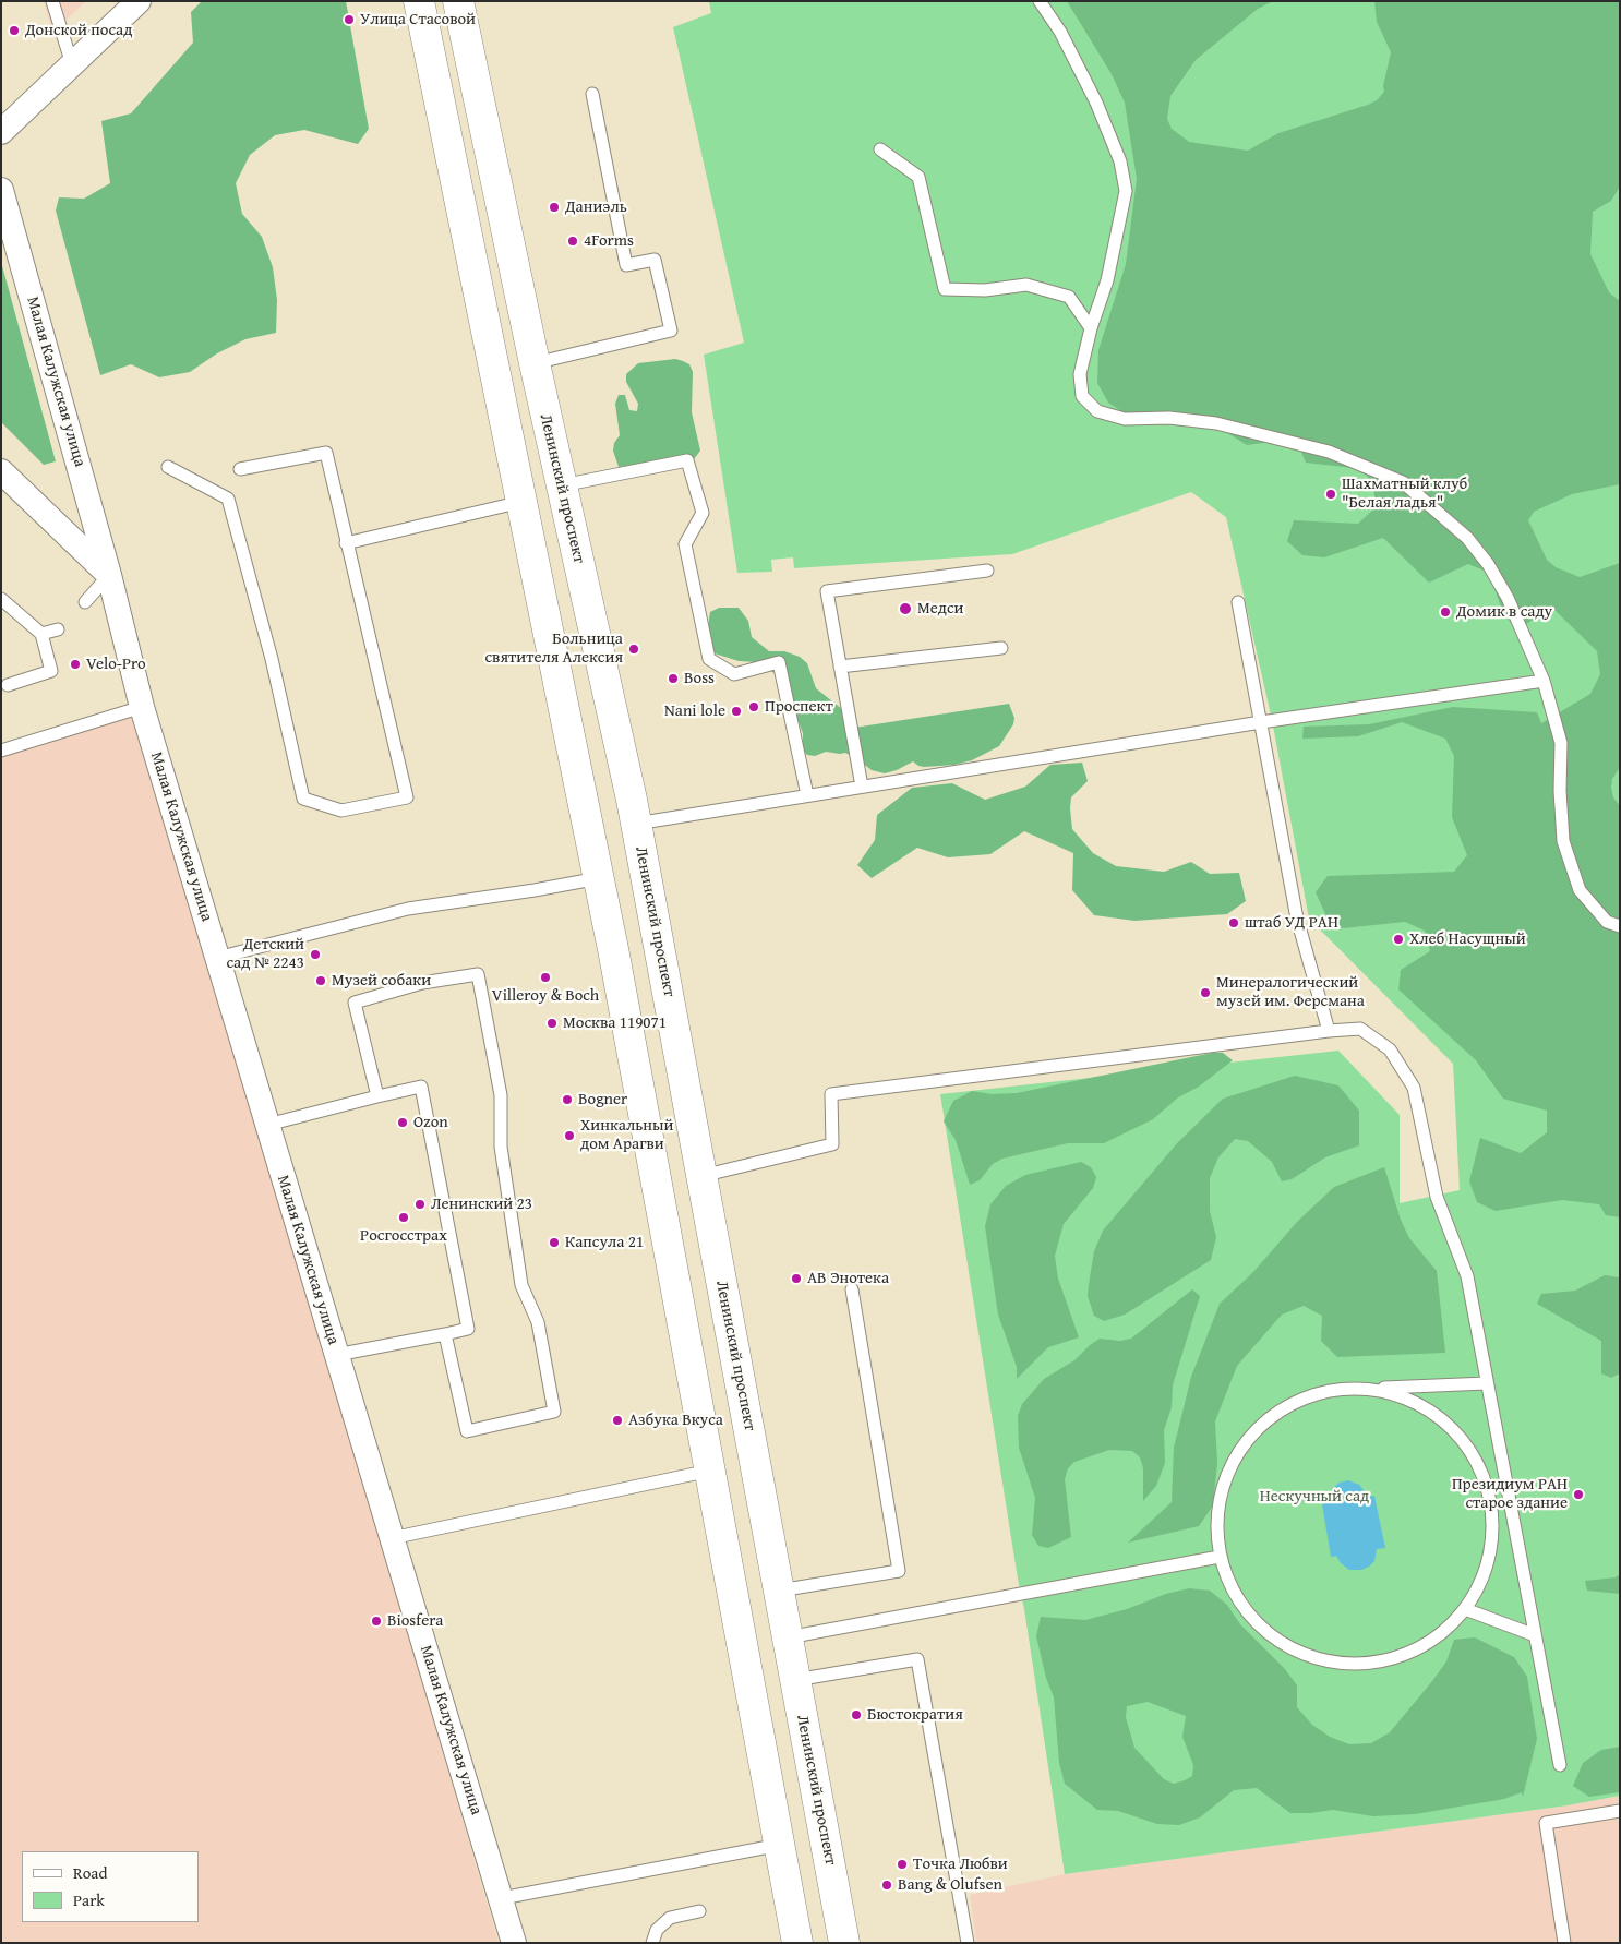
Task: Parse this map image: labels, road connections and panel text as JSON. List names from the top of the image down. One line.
{"streets":{"main road":["Ленинский проспект"],"street":["Малая Калужская улица"]},"parks":["Нескучный сад"],"places":["Улица Стасовой","Донской посад","Даниэль","4Forms","Шахматный клуб \"Белая ладья\"","Медси","Домик в саду","Больница святителя Алексия","Velo-Pro","Boss","Проспект","Nani lole","штаб УД РАН","Хлеб Насущный","Детский сад № 2243","Villeroy & Boch","Музей собаки","Минералогический музей им. Ферсмана","Москва 119071","Bogner","Ozon","Хинкальный дом Арагви","Ленинский 23","Росгосстрах","Капсула 21","АВ Энотека","Азбука Вкуса","Президиум РАН старое здание","Biosfera","Бюстократия","Точка Любви","Bang & Olufsen"],"legend":["Road","Park"]}
